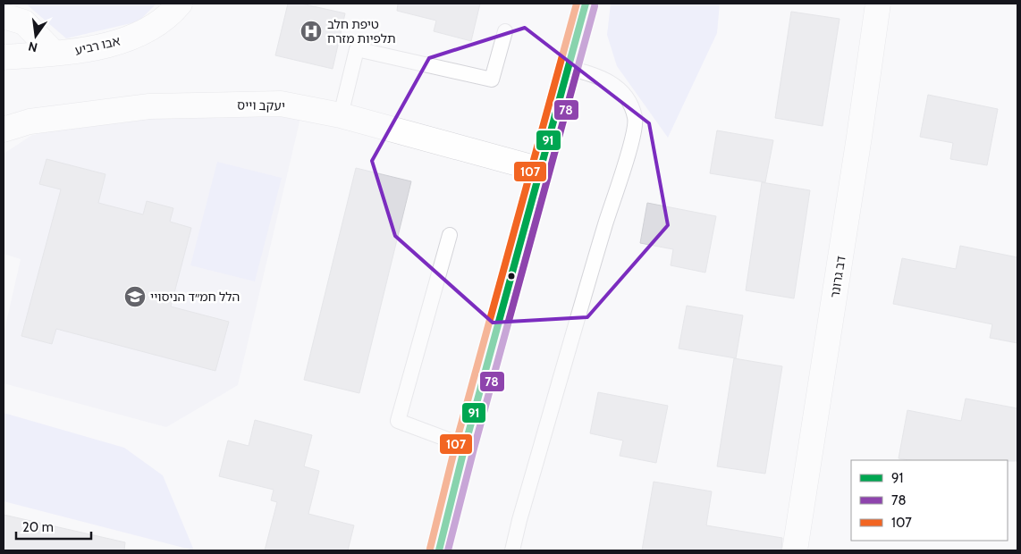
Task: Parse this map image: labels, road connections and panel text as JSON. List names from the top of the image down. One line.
{"streets":{"street":["אבו רביע","יעקב וייס","דב גרונר"]},"places":{"hospital":["טיפת חלב תלפיות מזרח"],"school or university":["הלל חמ״ד הניסויי"]},"lines":["transit line 91","transit line 107","transit line 78"],"legend":["91","78","107"],"scale_bar":"20 m","north":"bottom"}
